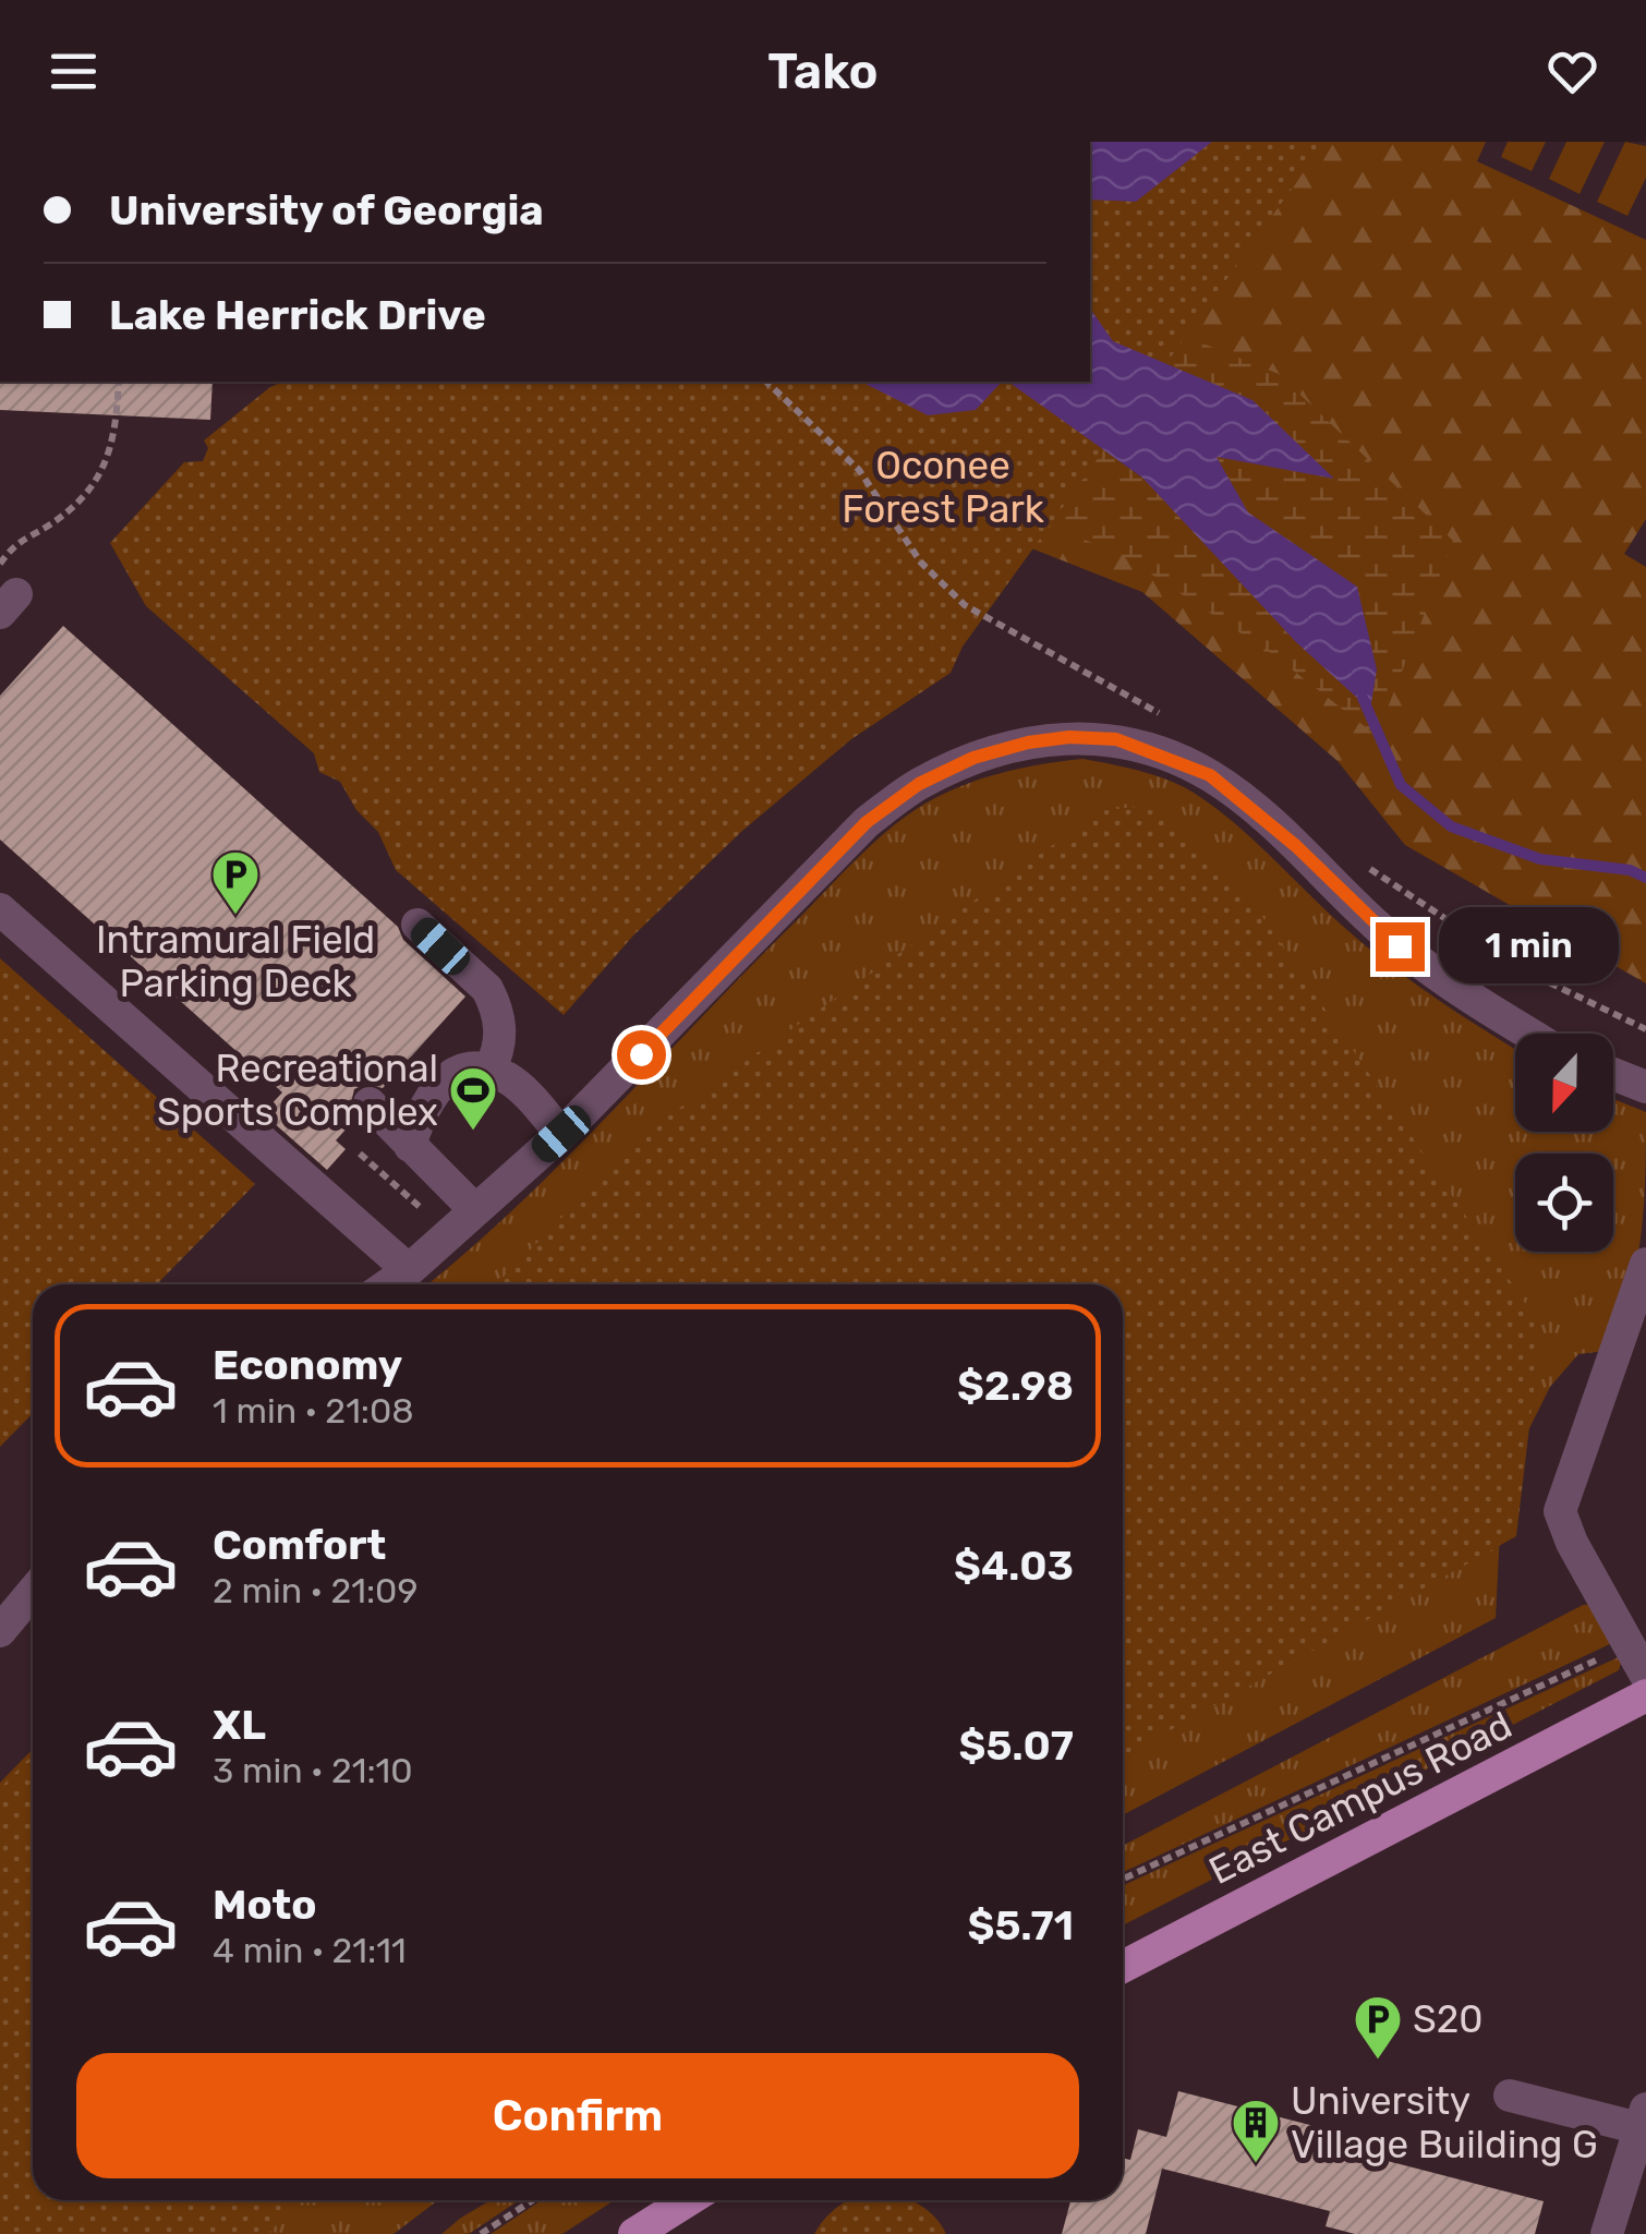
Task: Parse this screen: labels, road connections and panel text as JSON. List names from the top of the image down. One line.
{"streets":{"main road":["East Campus Road"]},"parks":["Oconee Forest Park"],"places":{"parking":["Intramural Field Parking Deck","S20"],"sports":["Recreational Sports Complex"],"building":["University Village Building G"]},"north":"bottom","page":{"header":"Tako","banner":["University of Georgia","Lake Herrick Drive"],"bubble":"1 min","list":[{"name":"Economy","note":"1 min · 21:08","value":"$2.98"},{"name":"Comfort","note":"2 min · 21:09","value":"$4.03"},{"name":"XL","note":"3 min · 21:10","value":"$5.07"},{"name":"Moto","note":"4 min · 21:11","value":"$5.71"}],"buttons":"Confirm"}}
